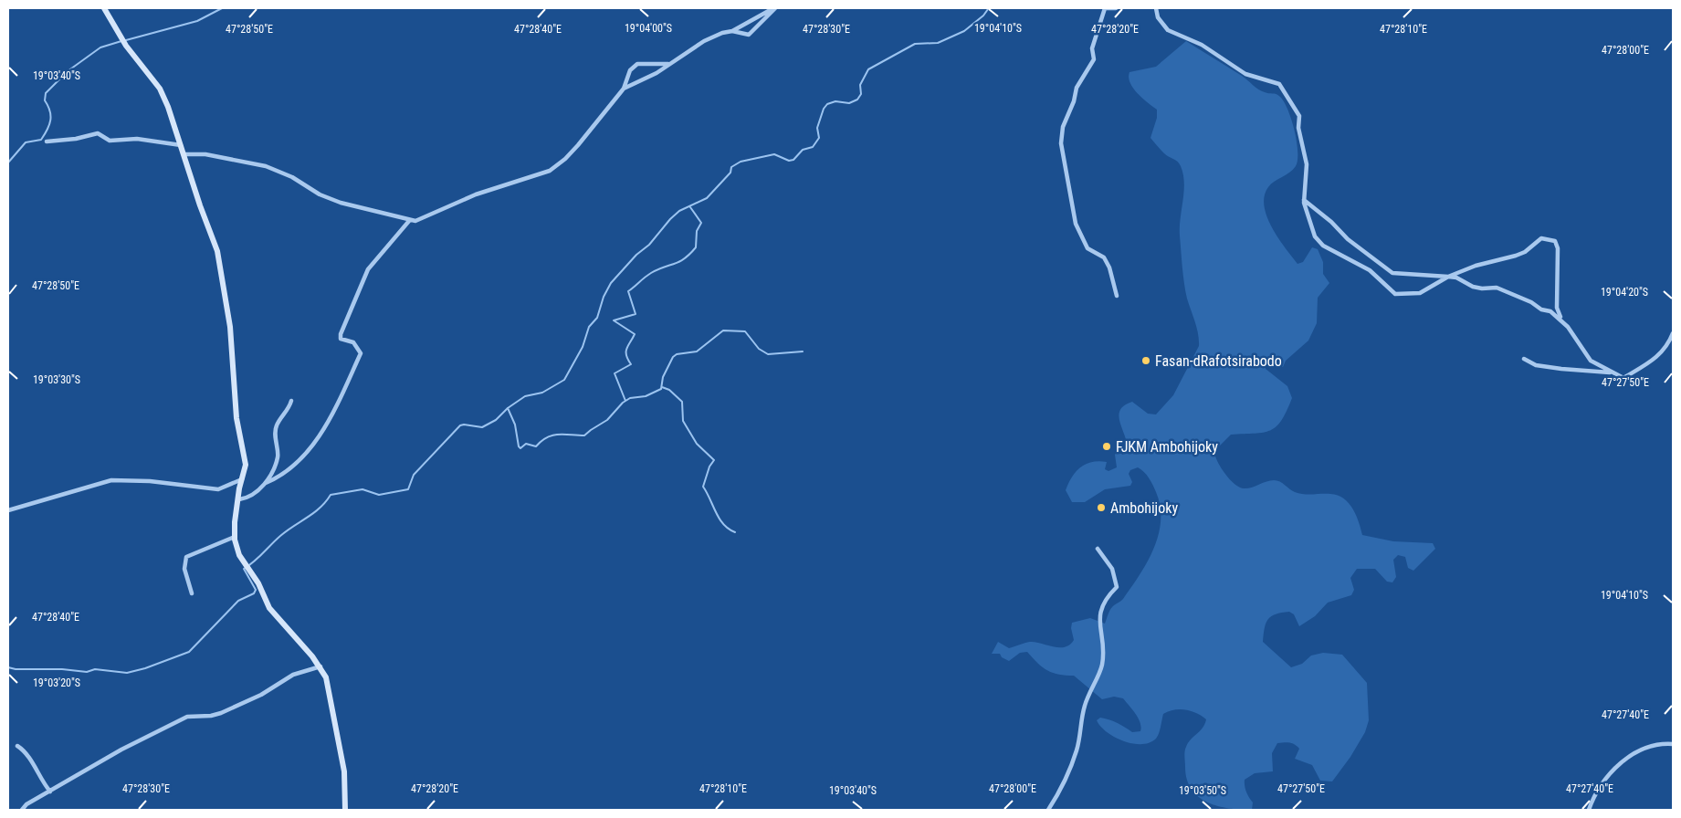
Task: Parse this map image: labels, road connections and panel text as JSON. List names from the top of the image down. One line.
{"places":["Fasan-dRafotsirabodo","FJKM Ambohijoky","Ambohijoky"],"coordinates":["19°04'00\"S","19°04'10\"S","47°28'50\"E","47°28'40\"E","47°28'30\"E","47°28'20\"E","47°28'10\"E","47°28'00\"E","19°03'40\"S","19°04'20\"S","19°03'30\"S","47°27'50\"E","19°03'20\"S","47°27'40\"E","19°03'50\"S"]}
